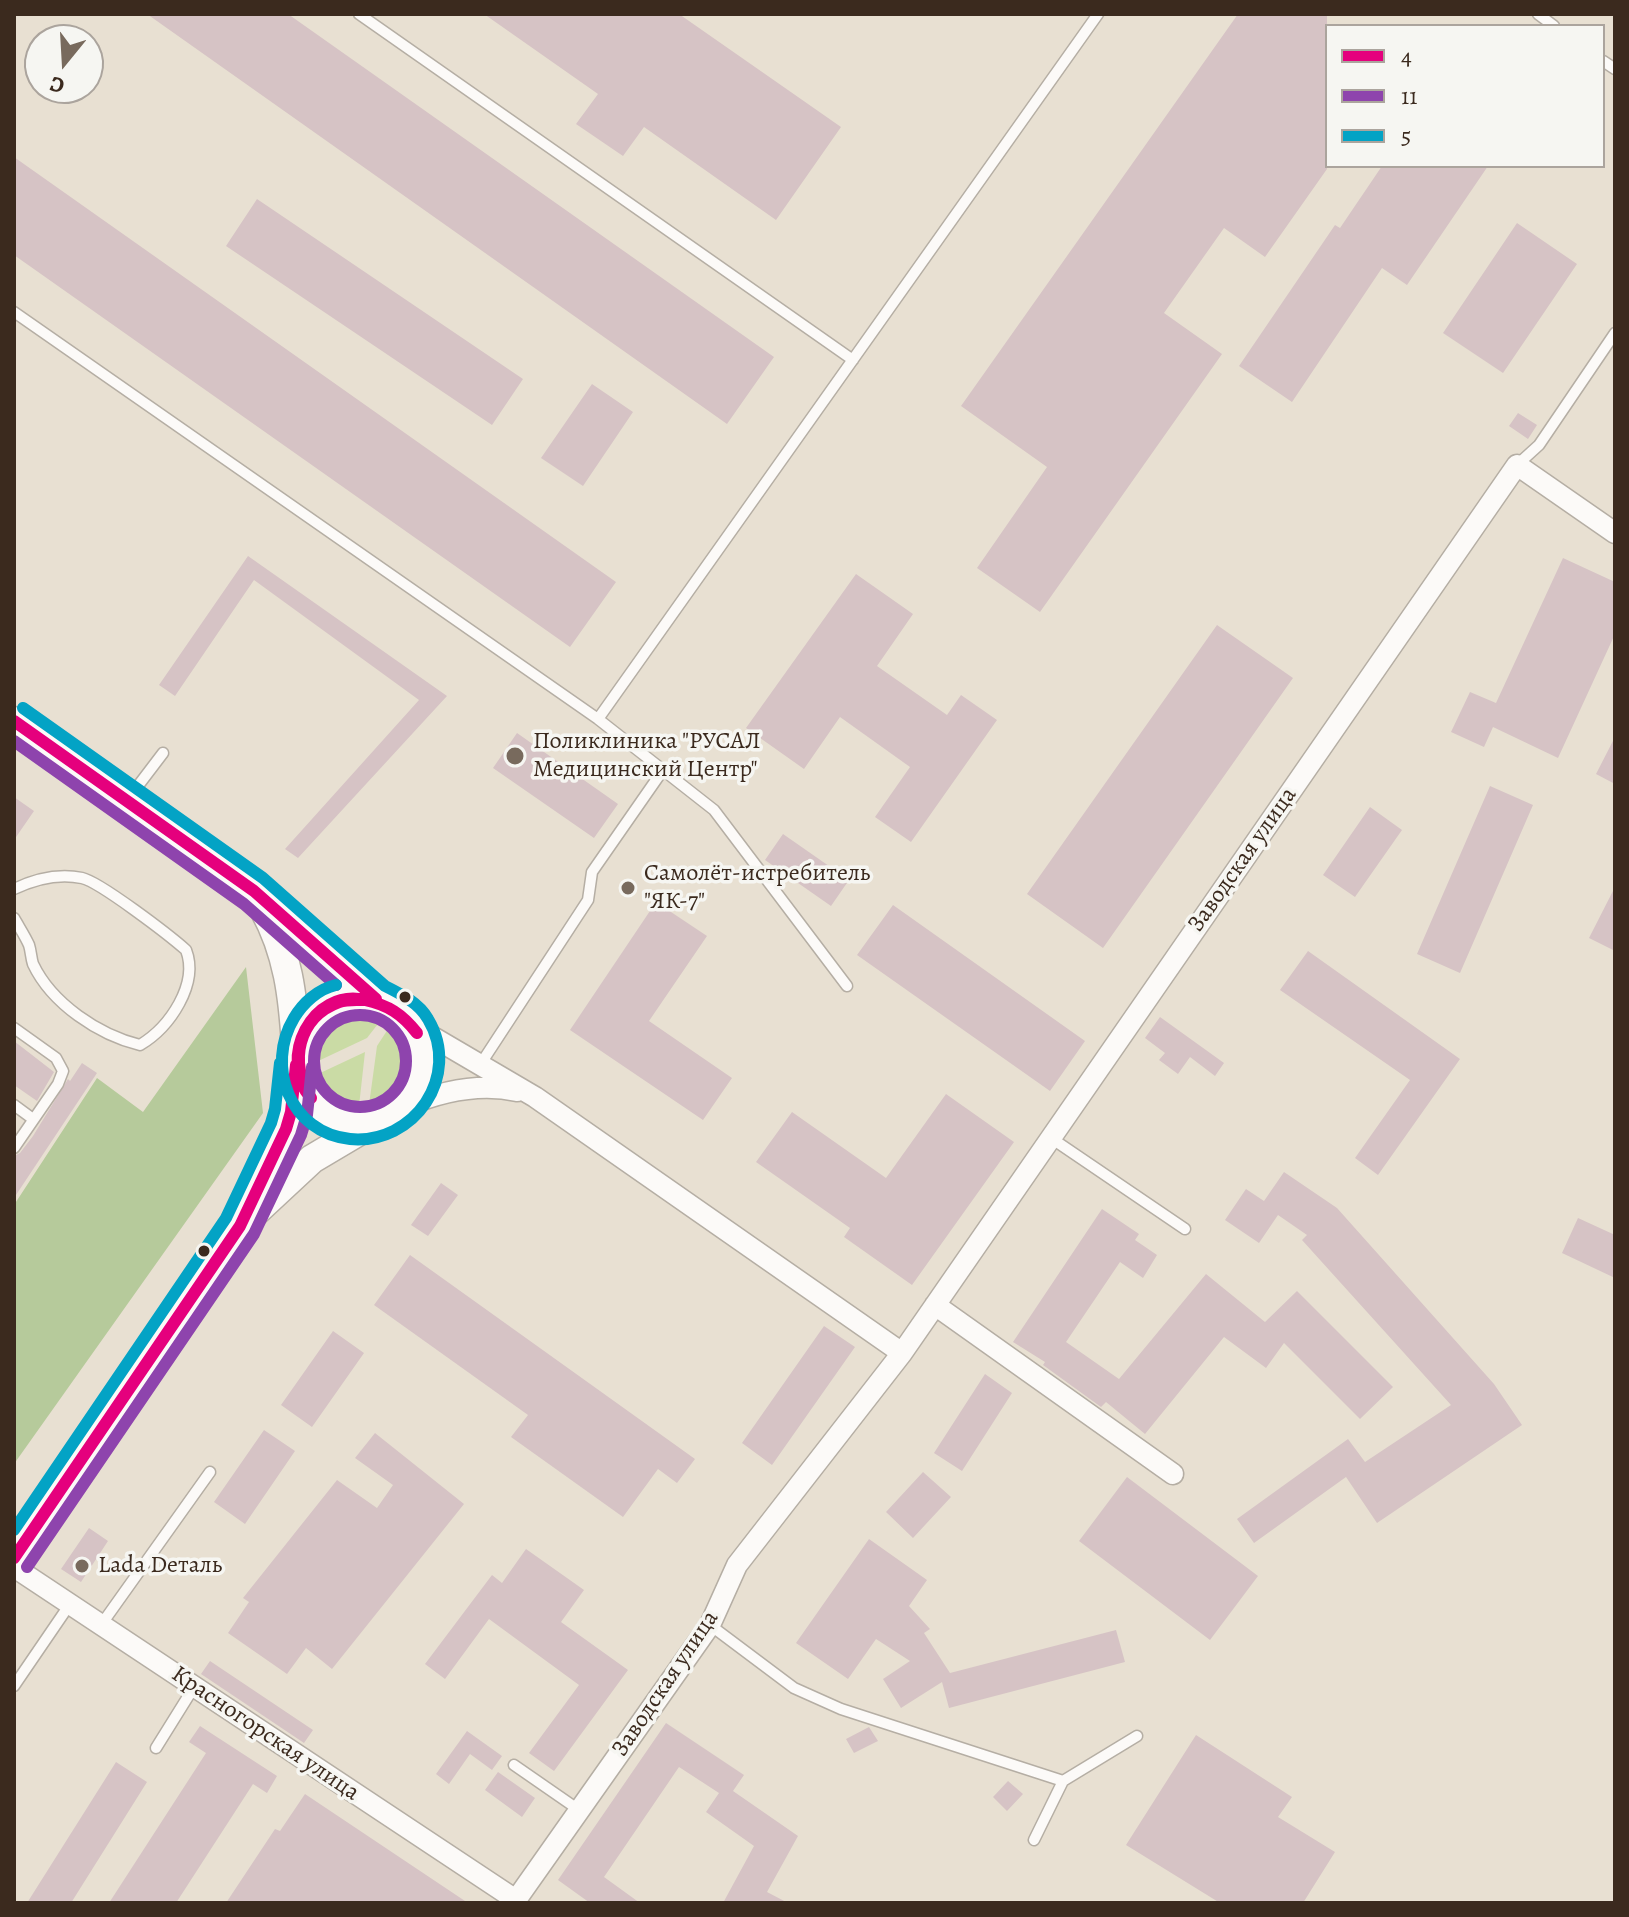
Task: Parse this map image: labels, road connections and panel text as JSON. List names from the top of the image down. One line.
{"streets":{"street":["Заводская улица","Красногорская улица"]},"crossings":[["Заводская улица","Красногорская улица"]],"places":["Поликлиника \"РУСАЛ Медицинский Центр\"","Самолёт-истребитель \"ЯК-7\"","Lada Dеталь"],"lines":["transit line 5","transit line 4","transit line 11"],"legend":["4","11","5"],"north":"bottom"}
